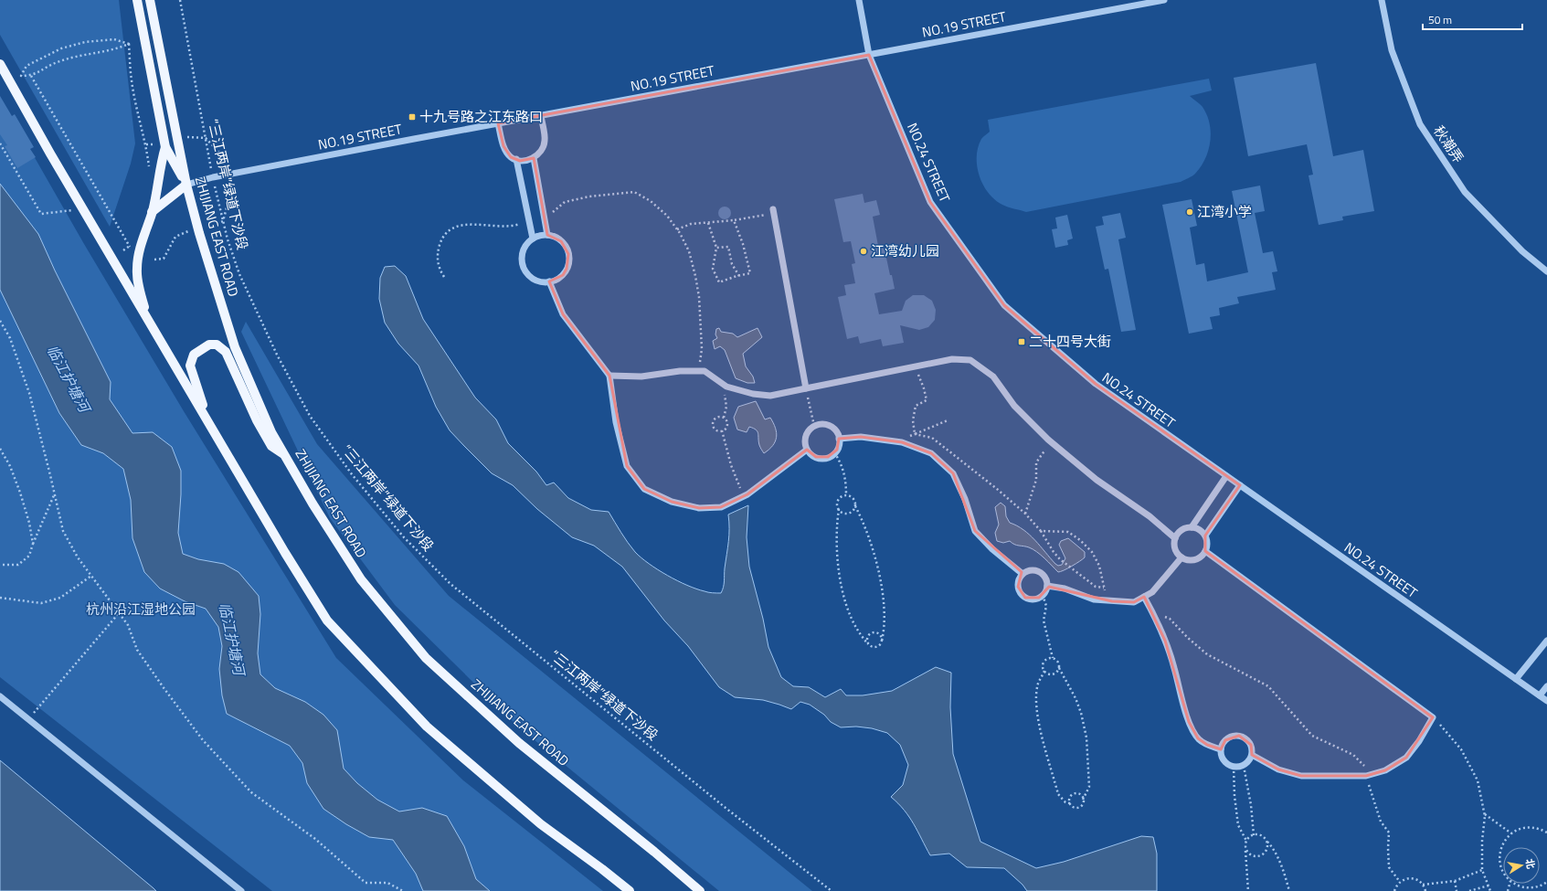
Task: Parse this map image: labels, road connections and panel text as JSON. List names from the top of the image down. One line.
{"streets":{"main road":["ZHIJIANG EAST ROAD"],"street":["NO.19 STREET","秋潮弄","NO.24 STREET"],"path":["“三江两岸”绿道下沙段"]},"crossings":[["NO.19 STREET","NO.24 STREET"],["NO.19 STREET","“三江两岸”绿道下沙段"],["NO.19 STREET","ZHIJIANG EAST ROAD"]],"water":["临江护塘河"],"parks":["杭州沿江湿地公园"],"places":{"transit":["十九号路之江东路口","二十四号大街"],"other":["江湾小学","江湾幼儿园"]},"scale_bar":"50 m","north":"right"}
